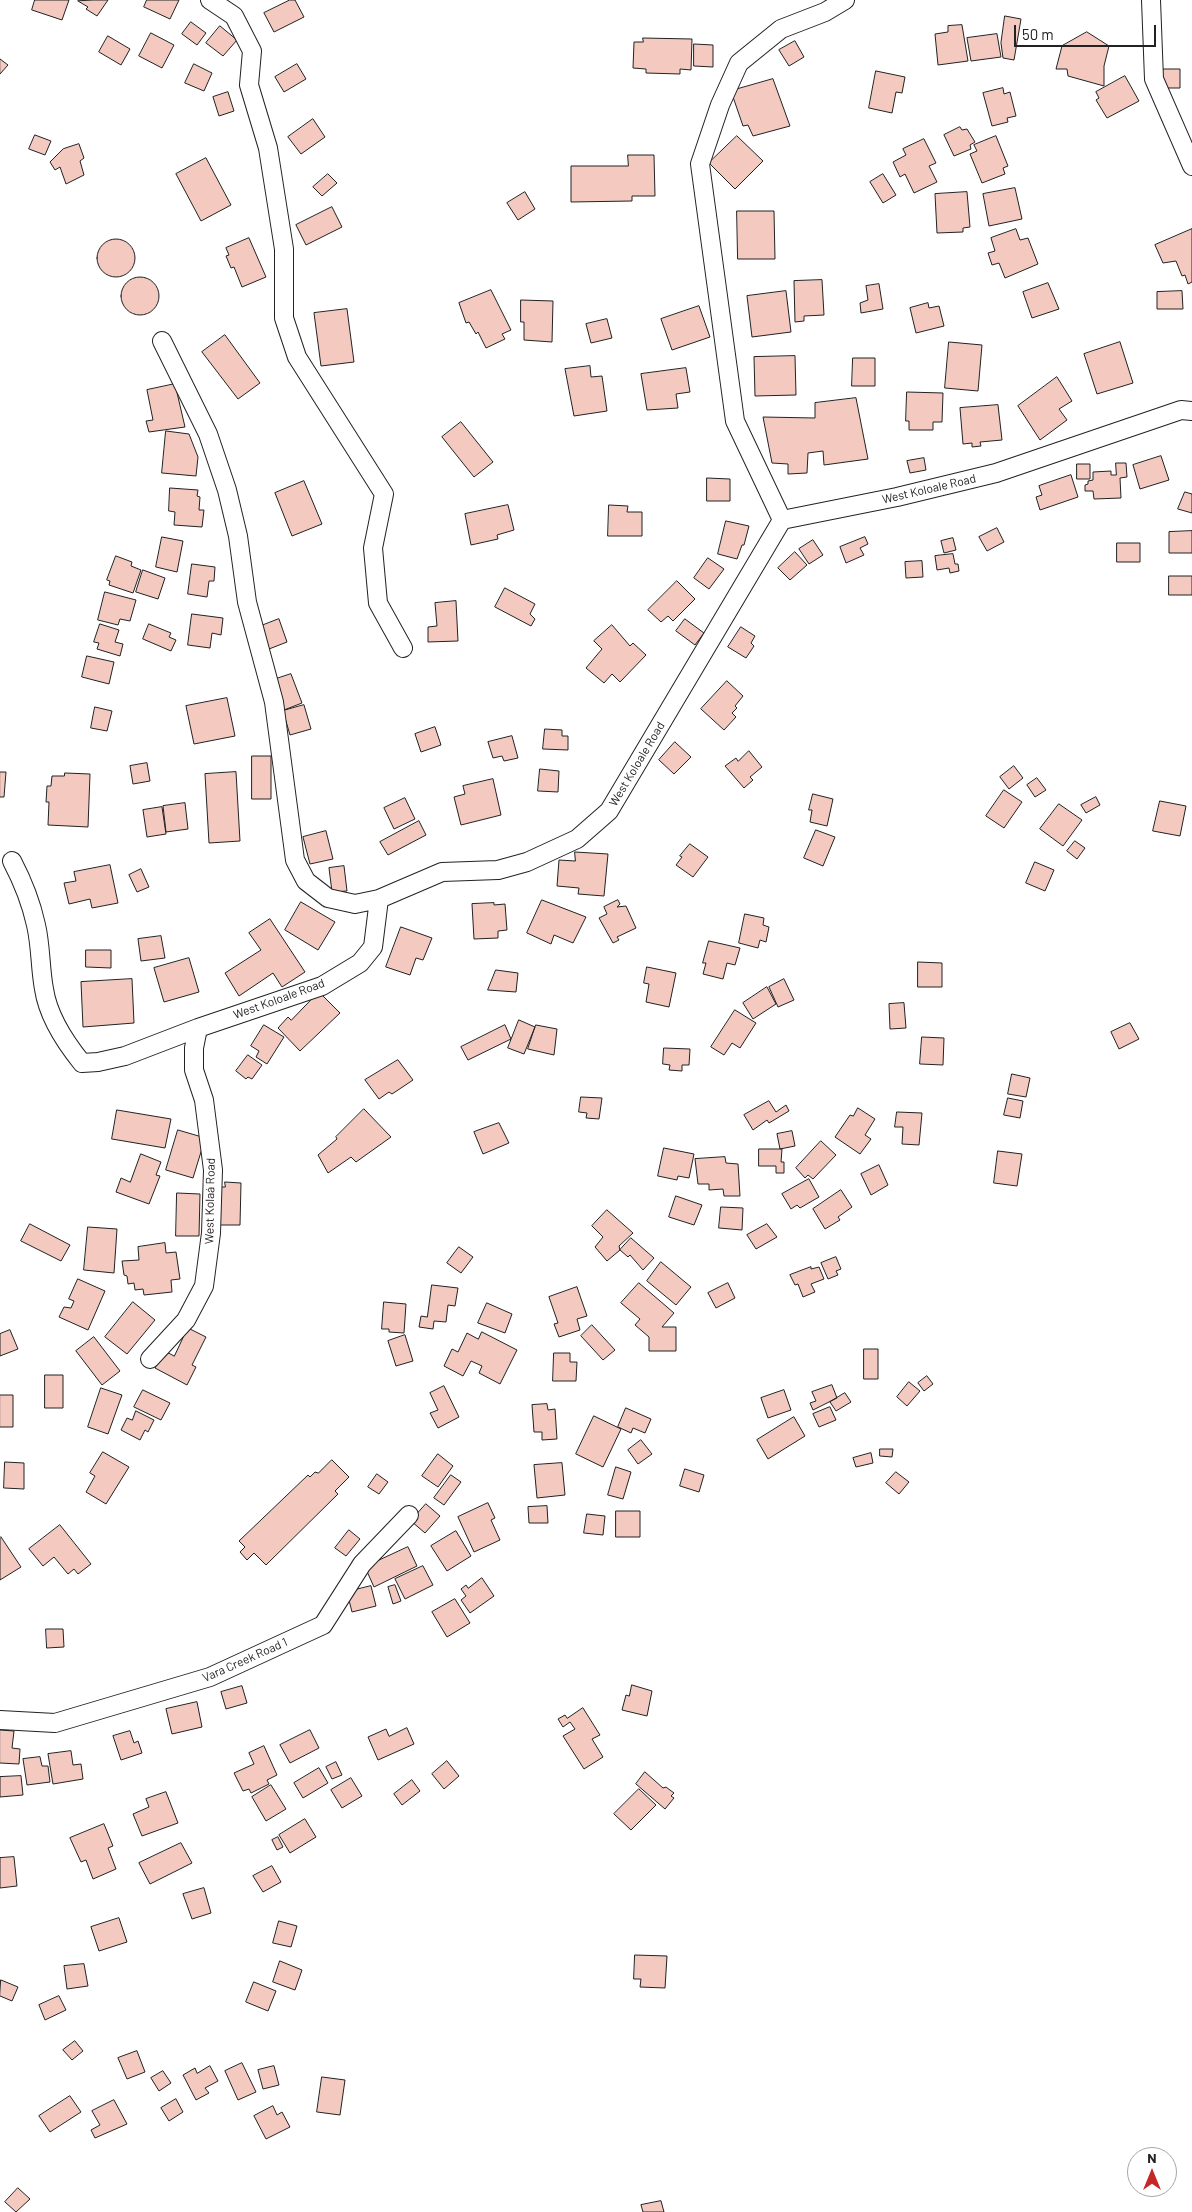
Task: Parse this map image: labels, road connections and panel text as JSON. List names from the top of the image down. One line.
{"streets":{"street":["West Koloale Road","West Kolaá Road","Vara Creek Road 1"]},"crossings":[["West Koloale Road","West Kolaá Road"]],"scale_bar":"50 m","north":"top"}
